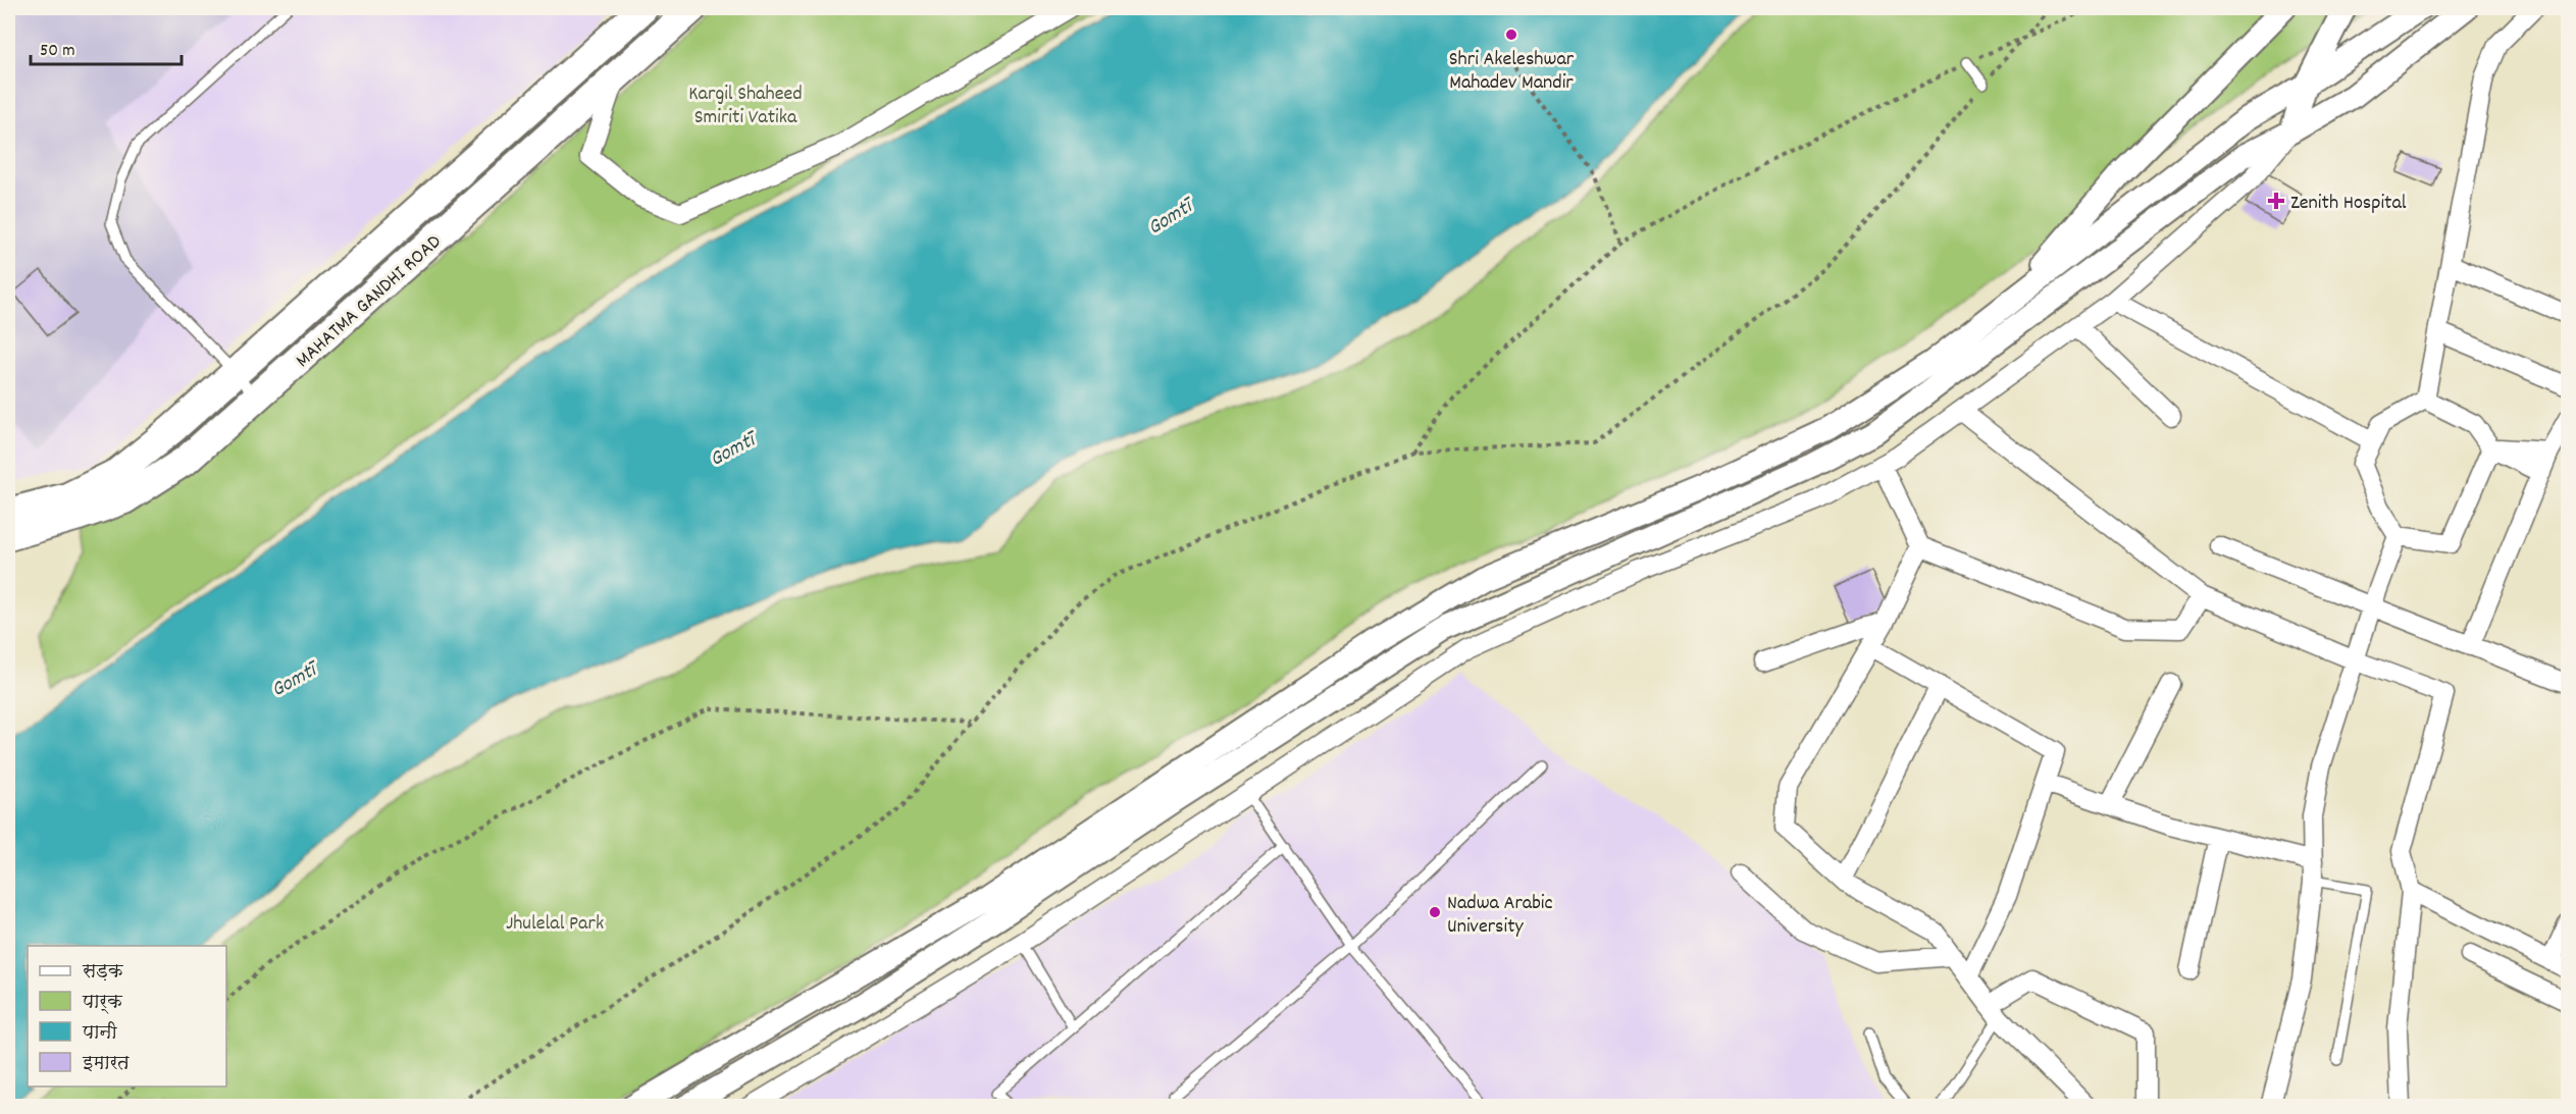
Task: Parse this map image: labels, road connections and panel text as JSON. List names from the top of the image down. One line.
{"streets":{"main road":["MAHATMA GANDHI ROAD"]},"water":["Gomtī"],"parks":["Kargil Shaheed Smiriti Vatika","Jhulelal Park"],"places":{"other":["Shri Akeleshwar Mahadev Mandir","Nadwa Arabic University"],"health":["Zenith Hospital"]},"legend":["सड़क","पार्क","पानी","इमारत"],"scale_bar":"50 m"}
